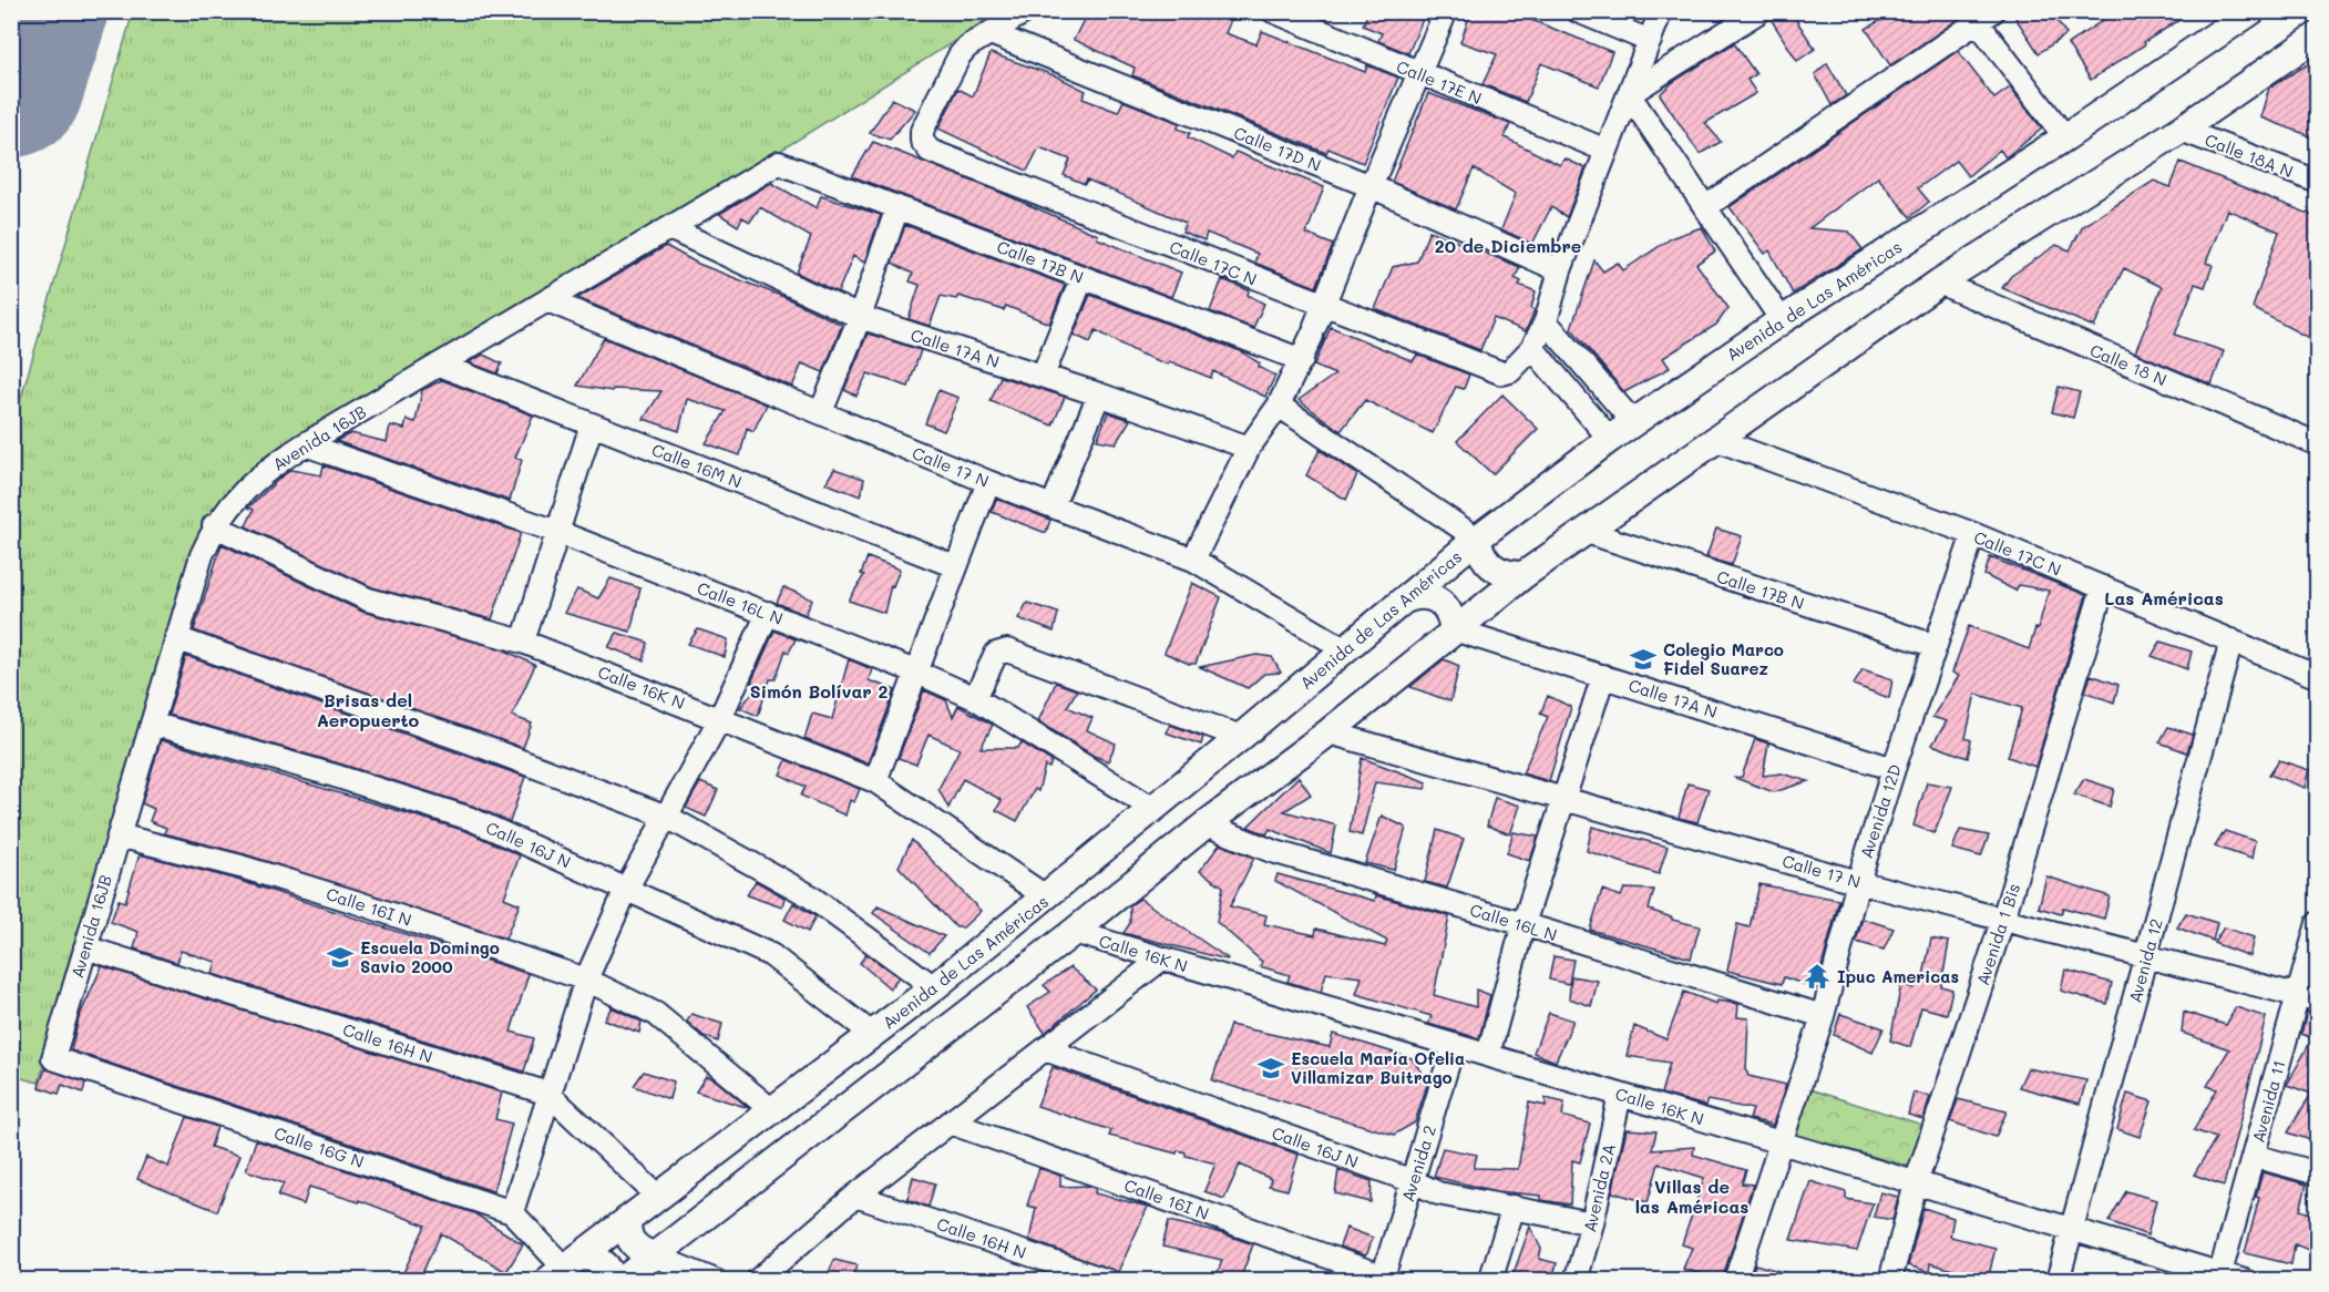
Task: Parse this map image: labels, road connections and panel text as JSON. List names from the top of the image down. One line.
{"streets":{"main road":["Avenida de Las Américas"],"street":["Calle 17E N","Calle 17D N","Calle 18A N","Calle 17B N","Calle 17C N","Calle 17A N","Calle 18 N","Avenida 16JB","Calle 16M N","Calle 17 N","Calle 16L N","Calle 16K N","Avenida 12D","Calle 16J N","Calle 16I N","Avenida 1 Bis","Avenida 12","Calle 16H N","Avenida 11","Calle 16G N","Avenida 2","Avenida 2A"]},"crossings":[["Calle 17D N","Calle 17C N"],["Calle 17B N","Avenida 16JB"],["Calle 17B N","Avenida 12D"],["Calle 17C N","Avenida 12D"],["Calle 17C N","Avenida 1 Bis"],["Calle 17C N","Avenida 12"],["Avenida de Las Américas","Calle 17 N"],["Avenida de Las Américas","Calle 16L N"],["Avenida de Las Américas","Calle 16K N"],["Avenida de Las Américas","Calle 16J N"],["Avenida de Las Américas","Calle 16I N"],["Avenida de Las Américas","Calle 16H N"],["Avenida de Las Américas","Calle 16G N"],["Calle 17A N","Avenida 16JB"],["Calle 17A N","Avenida 12D"],["Avenida 16JB","Calle 16M N"],["Avenida 16JB","Calle 17 N"],["Avenida 16JB","Calle 16L N"],["Avenida 16JB","Calle 16K N"],["Avenida 16JB","Calle 16J N"],["Avenida 16JB","Calle 16I N"],["Avenida 16JB","Calle 16H N"],["Avenida 16JB","Calle 16G N"],["Calle 17 N","Avenida 12D"],["Calle 17 N","Avenida 1 Bis"],["Calle 17 N","Avenida 12"],["Calle 17 N","Avenida 11"],["Calle 16L N","Avenida 12D"],["Calle 16K N","Avenida 12D"],["Calle 16K N","Avenida 1 Bis"],["Calle 16K N","Avenida 12"],["Calle 16K N","Avenida 11"],["Calle 16K N","Avenida 2"],["Calle 16K N","Avenida 2A"],["Calle 16J N","Avenida 2"],["Calle 16J N","Avenida 2A"],["Calle 16I N","Avenida 2"]],"districts":["20 de Diciembre","Las Américas","Simón Bolívar 2","Brisas del Aeropuerto","Villas de las Américas"],"places":{"school or university":["Colegio Marco Fidel Suarez","Escuela Domingo Savio 2000","Escuela María Ofelia Villamizar Buitrago"],"temple":["Ipuc Americas"]}}
